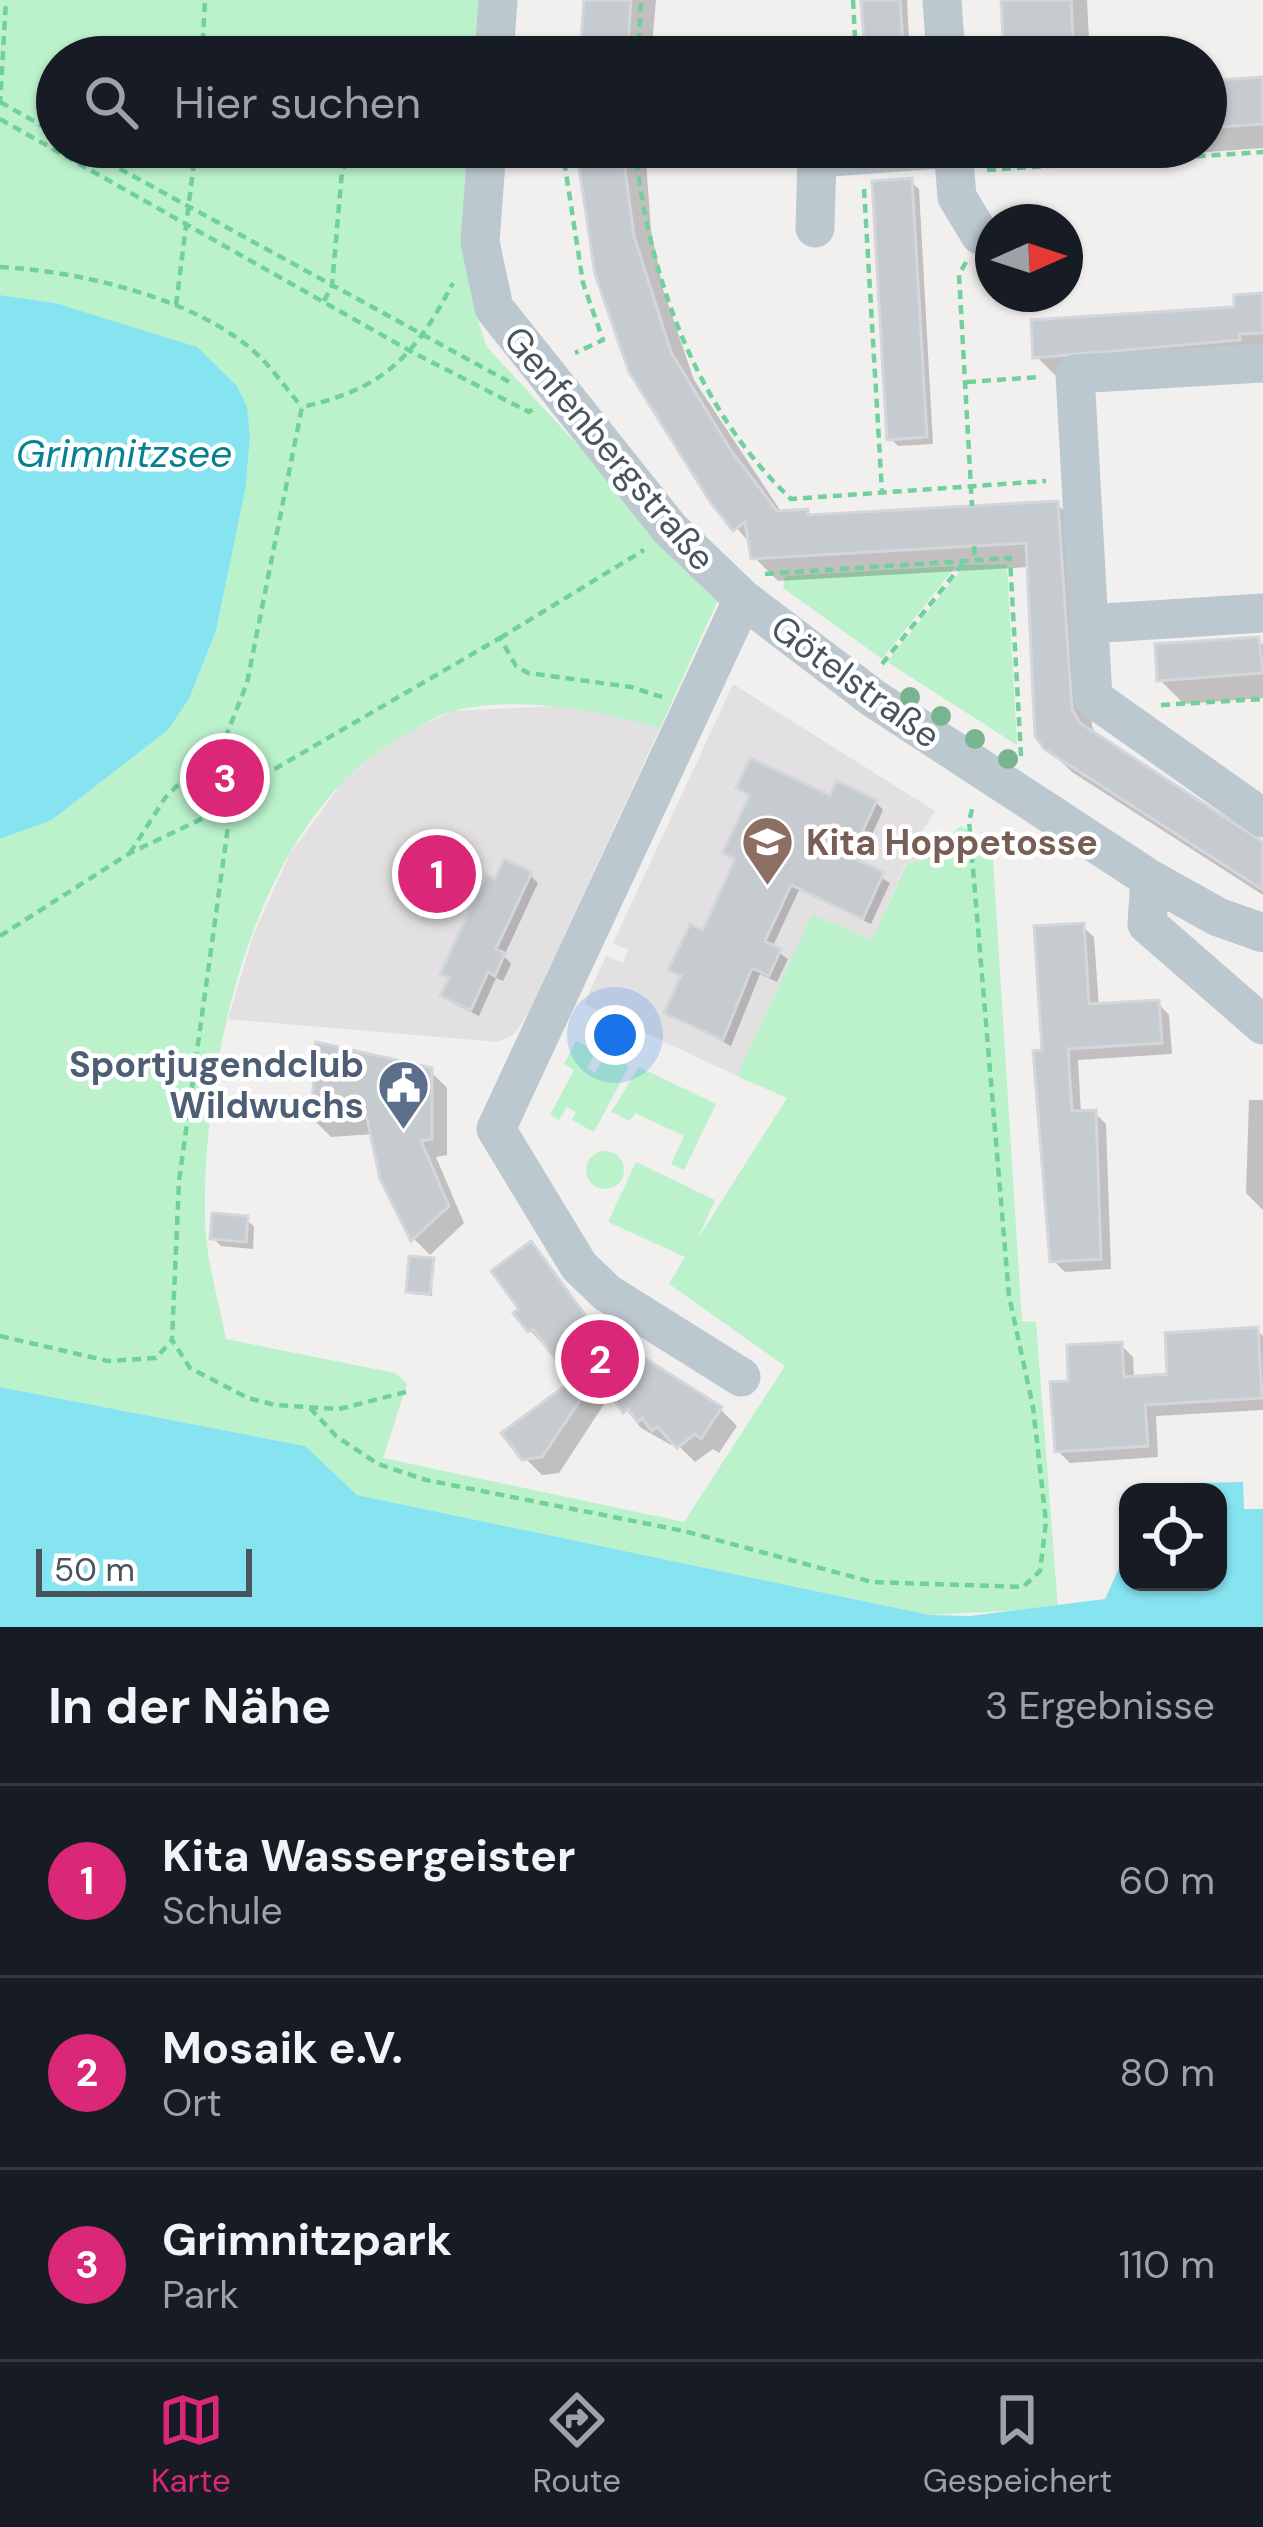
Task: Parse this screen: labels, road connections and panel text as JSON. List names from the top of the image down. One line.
{"streets":{"street":["Genfenbergstraße","Götelstraße"]},"crossings":[["Genfenbergstraße","Götelstraße"]],"water":["Grimnitzsee"],"places":{"school or university":["Kita Hoppetosse"],"public building":["Sportjugendclub Wildwuchs"]},"scale_bar":"50 m","north":"right","page":{"search":"Hier suchen","pins":["3","1","2"],"scale":"50 m","heading":["In der Nähe","3 Ergebnisse"],"list":[{"mark":"1","name":"Kita Wassergeister","note":"Schule","value":"60 m"},{"mark":"2","name":"Mosaik e.V.","note":"Ort","value":"80 m"},{"mark":"3","name":"Grimnitzpark","note":"Park","value":"110 m"}],"nav":["Karte","Route","Gespeichert"]}}
